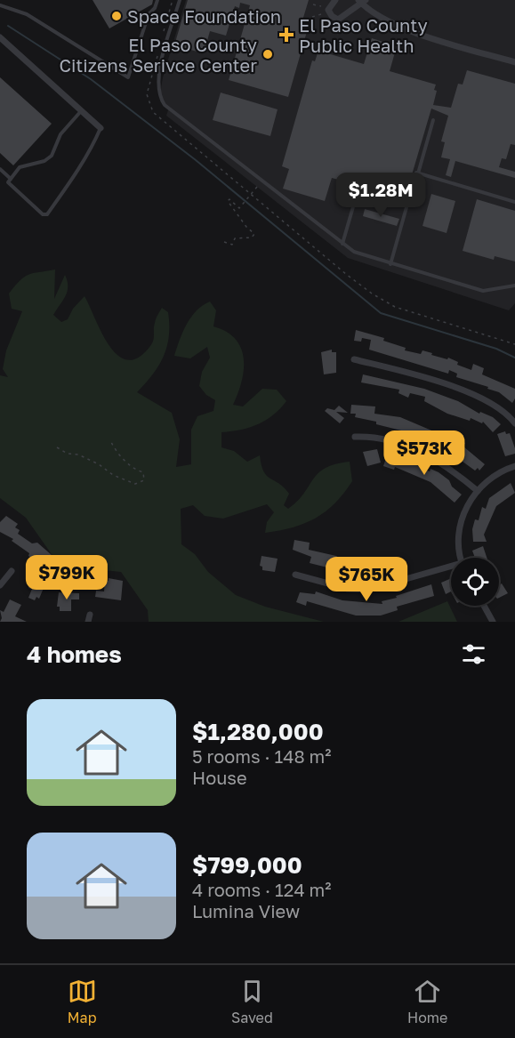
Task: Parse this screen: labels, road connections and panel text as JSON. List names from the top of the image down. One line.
{"places":{"other":["Space Foundation","El Paso County Citizens Serivce Center"],"health":["El Paso County Public Health"]},"page":{"price":["$1.28M","$573K","$799K","$765K"],"heading":"4 homes","list":[{"name":"$1,280,000","note":"5 rooms · 148 m² · House"},{"name":"$799,000","note":"4 rooms · 124 m² · Lumina View"}],"tabs":["Map","Saved","Home"]}}
